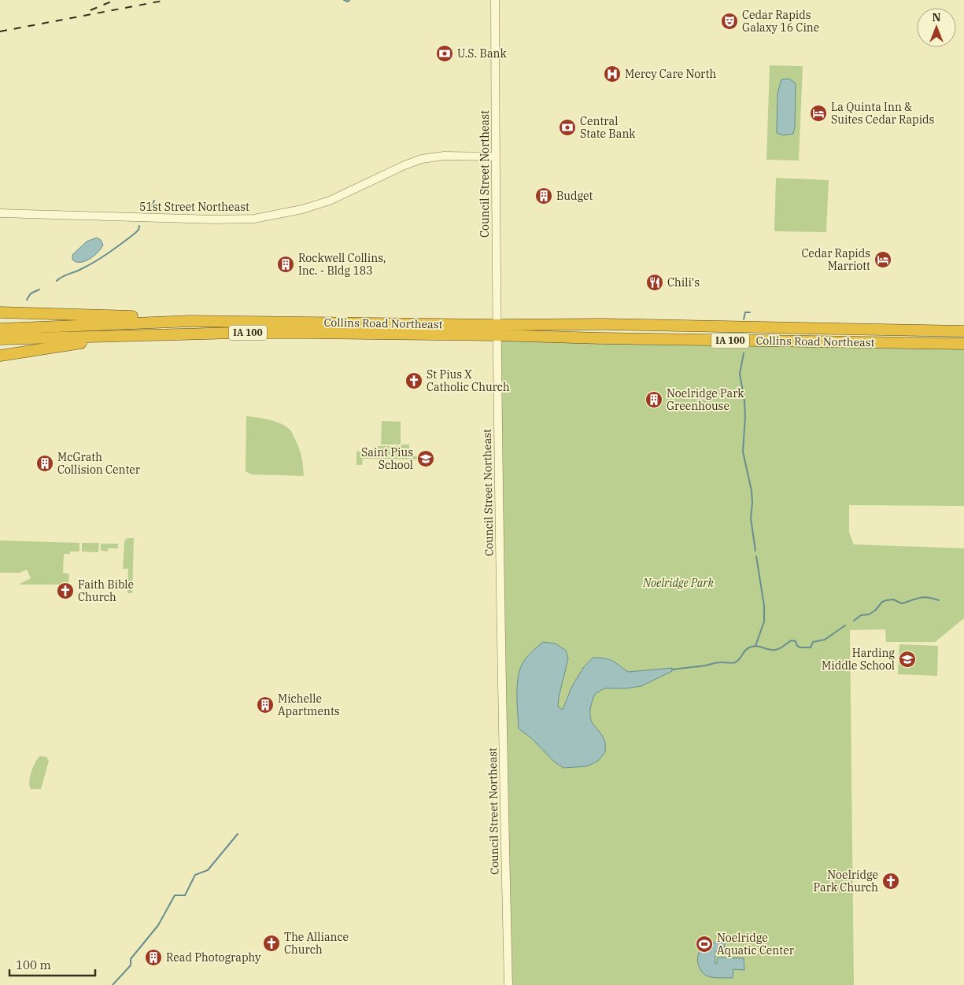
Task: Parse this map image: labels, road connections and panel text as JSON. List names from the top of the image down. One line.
{"streets":{"highway":["Collins Road Northeast","IA 100"],"street":["Council Street Northeast","51st Street Northeast"]},"crossings":[["Council Street Northeast","51st Street Northeast"],["Council Street Northeast","Collins Road Northeast"]],"parks":["Noelridge Park"],"places":{"theatre":["Cedar Rapids Galaxy 16 Cine"],"bank":["U.S. Bank","Central State Bank"],"hospital":["Mercy Care North"],"hotel":["La Quinta Inn & Suites Cedar Rapids","Cedar Rapids Marriott"],"building":["Budget","Rockwell Collins, Inc. - Bldg 183","Noelridge Park Greenhouse","McGrath Collision Center","Michelle Apartments","Read Photography"],"restaurant":["Chili's"],"church":["St Pius X Catholic Church","Faith Bible Church","Noelridge Park Church","The Alliance Church"],"school or university":["Saint Pius School","Harding Middle School"],"sports":["Noelridge Aquatic Center"]},"scale_bar":"100 m","north":"top"}
